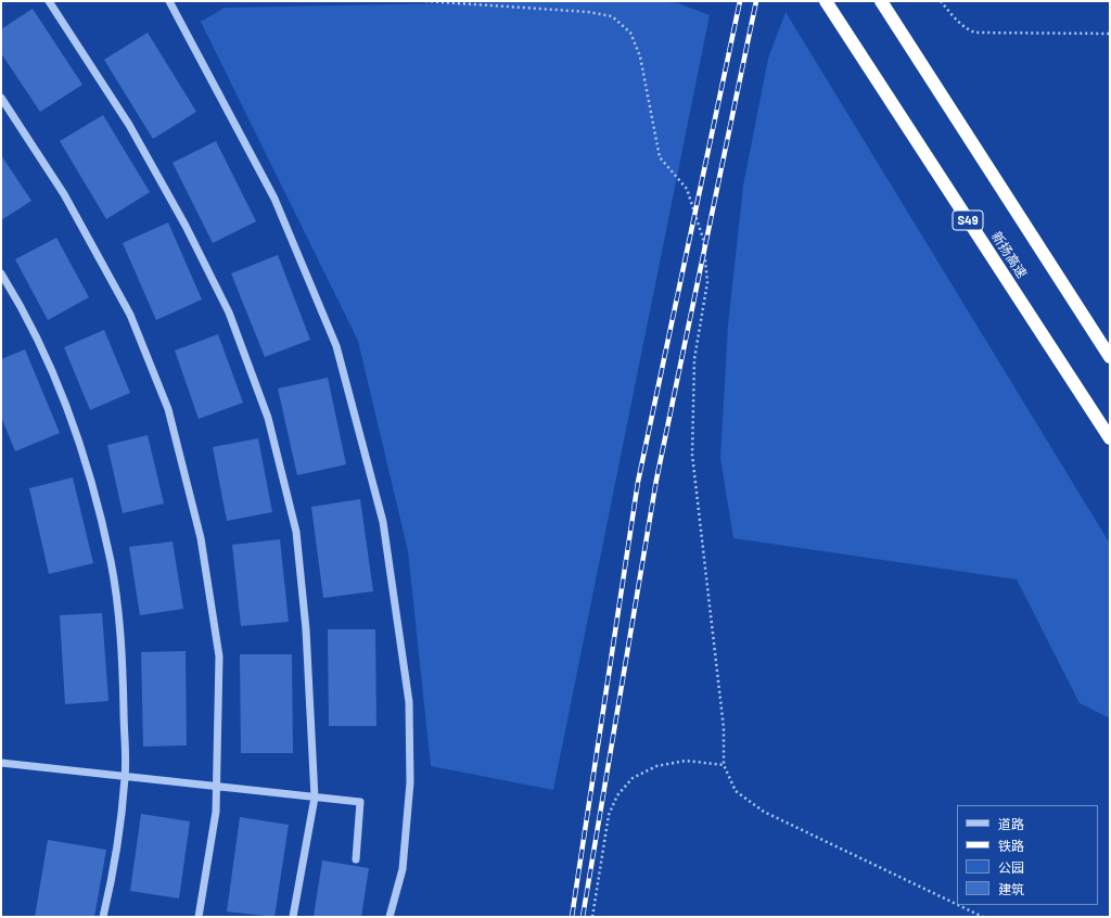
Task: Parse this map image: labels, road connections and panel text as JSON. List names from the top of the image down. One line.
{"streets":{"highway":["S49","新扬高速"]},"legend":["道路","铁路","公园","建筑"]}
